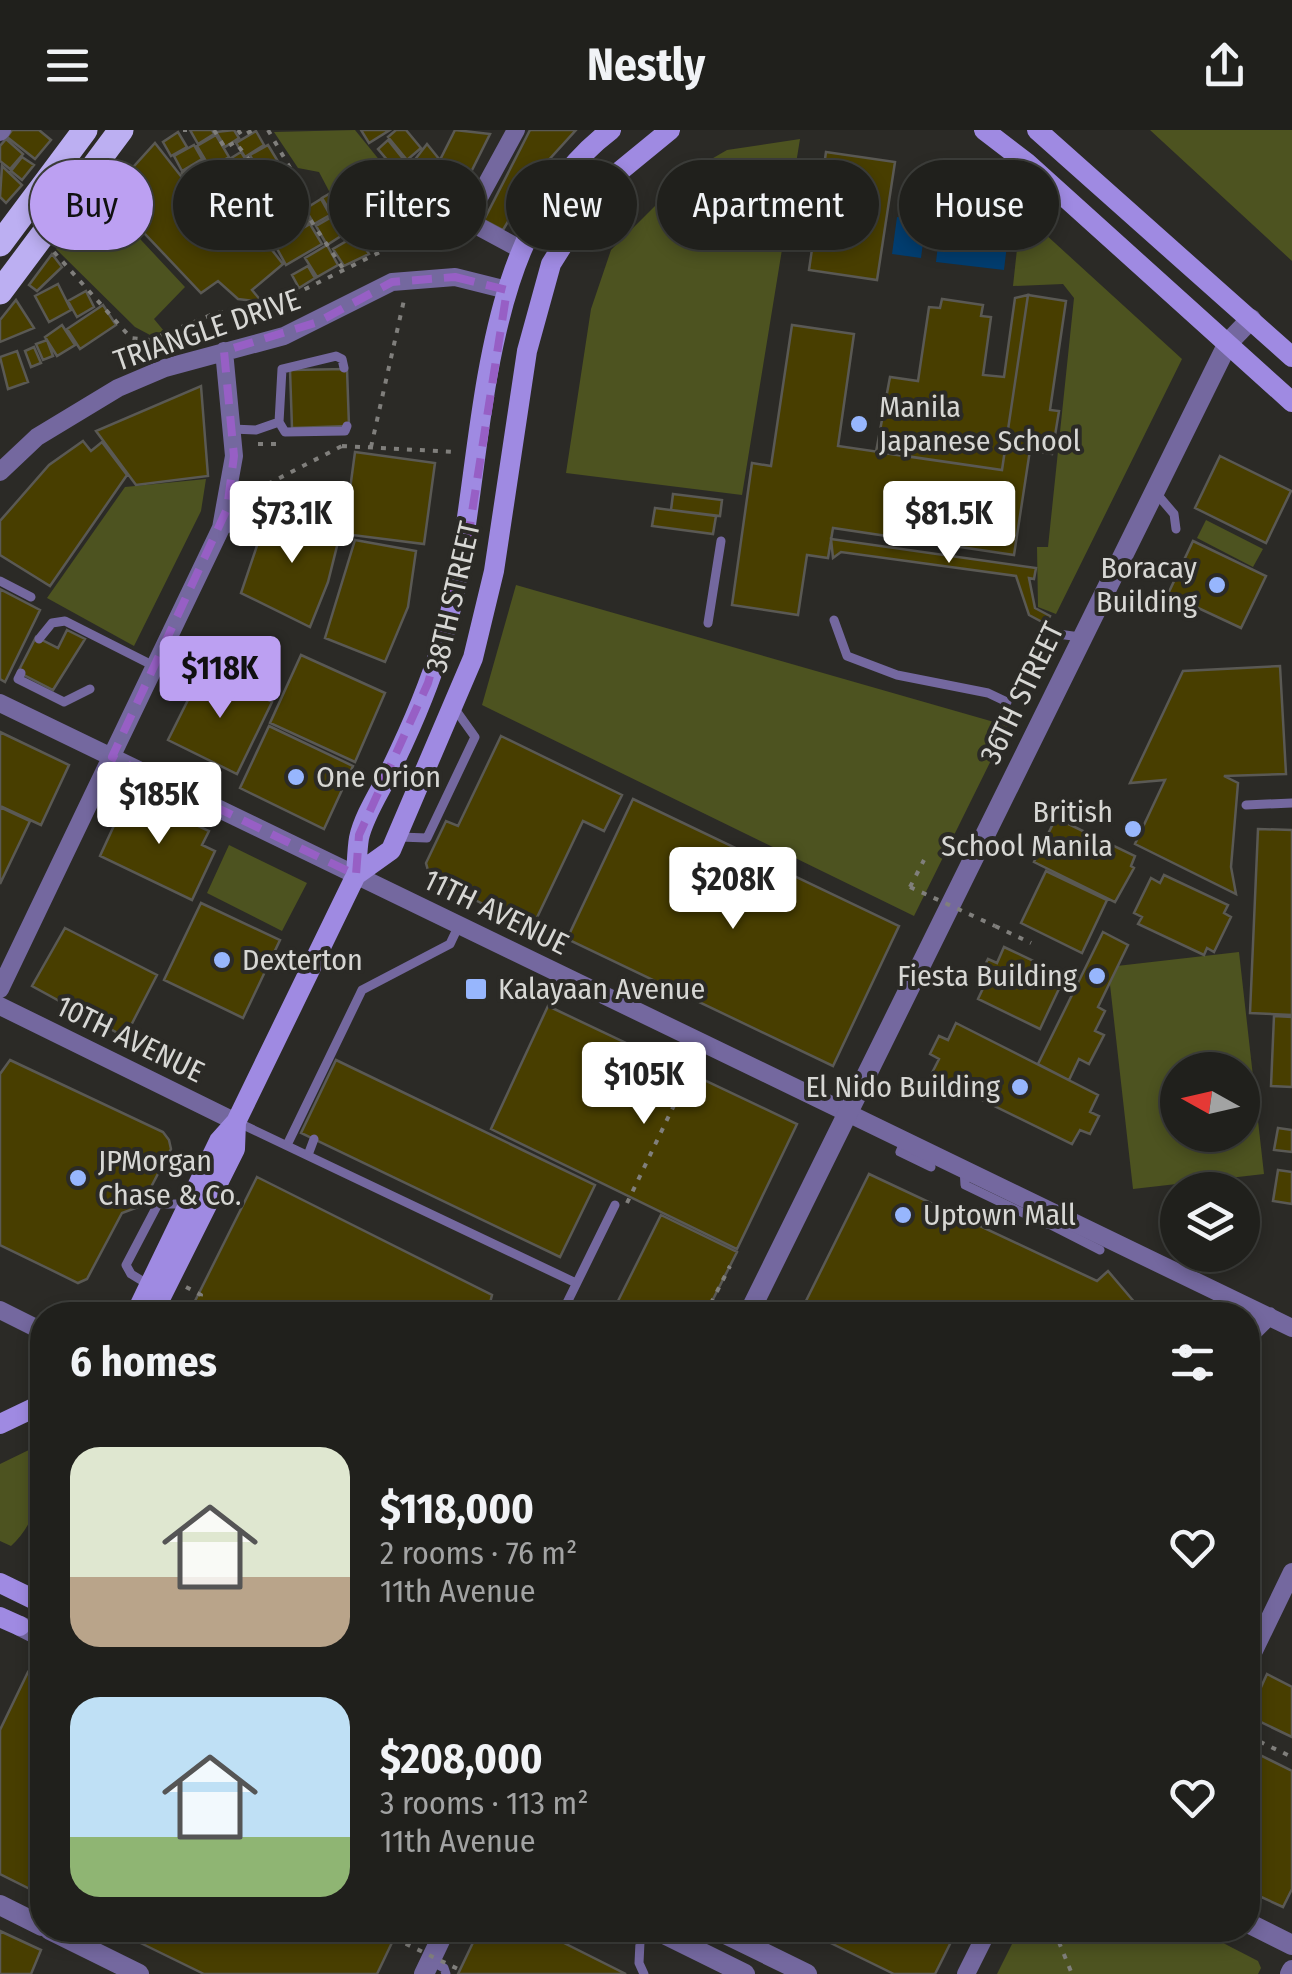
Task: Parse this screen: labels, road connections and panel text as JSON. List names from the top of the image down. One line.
{"streets":{"main road":["38TH STREET"],"street":["TRIANGLE DRIVE","36TH STREET","11TH AVENUE","10TH AVENUE"]},"crossings":[["TRIANGLE DRIVE","38TH STREET"],["38TH STREET","11TH AVENUE"],["38TH STREET","10TH AVENUE"],["36TH STREET","11TH AVENUE"]],"places":{"other":["Manila Japanese School","Boracay Building","One Orion","British School Manila","Dexterton","Fiesta Building","El Nido Building","JPMorgan Chase & Co.","Uptown Mall"],"transit":["Kalayaan Avenue"]},"north":"left","page":{"header":"Nestly","chip":["Buy","Rent","Filters","New","Apartment","House"],"price":["$73.1K","$81.5K","$118K","$185K","$208K","$105K"],"heading":"6 homes","list":[{"name":"$118,000","note":"2 rooms · 76 m² · 11th Avenue"},{"name":"$208,000","note":"3 rooms · 113 m² · 11th Avenue"}]}}
